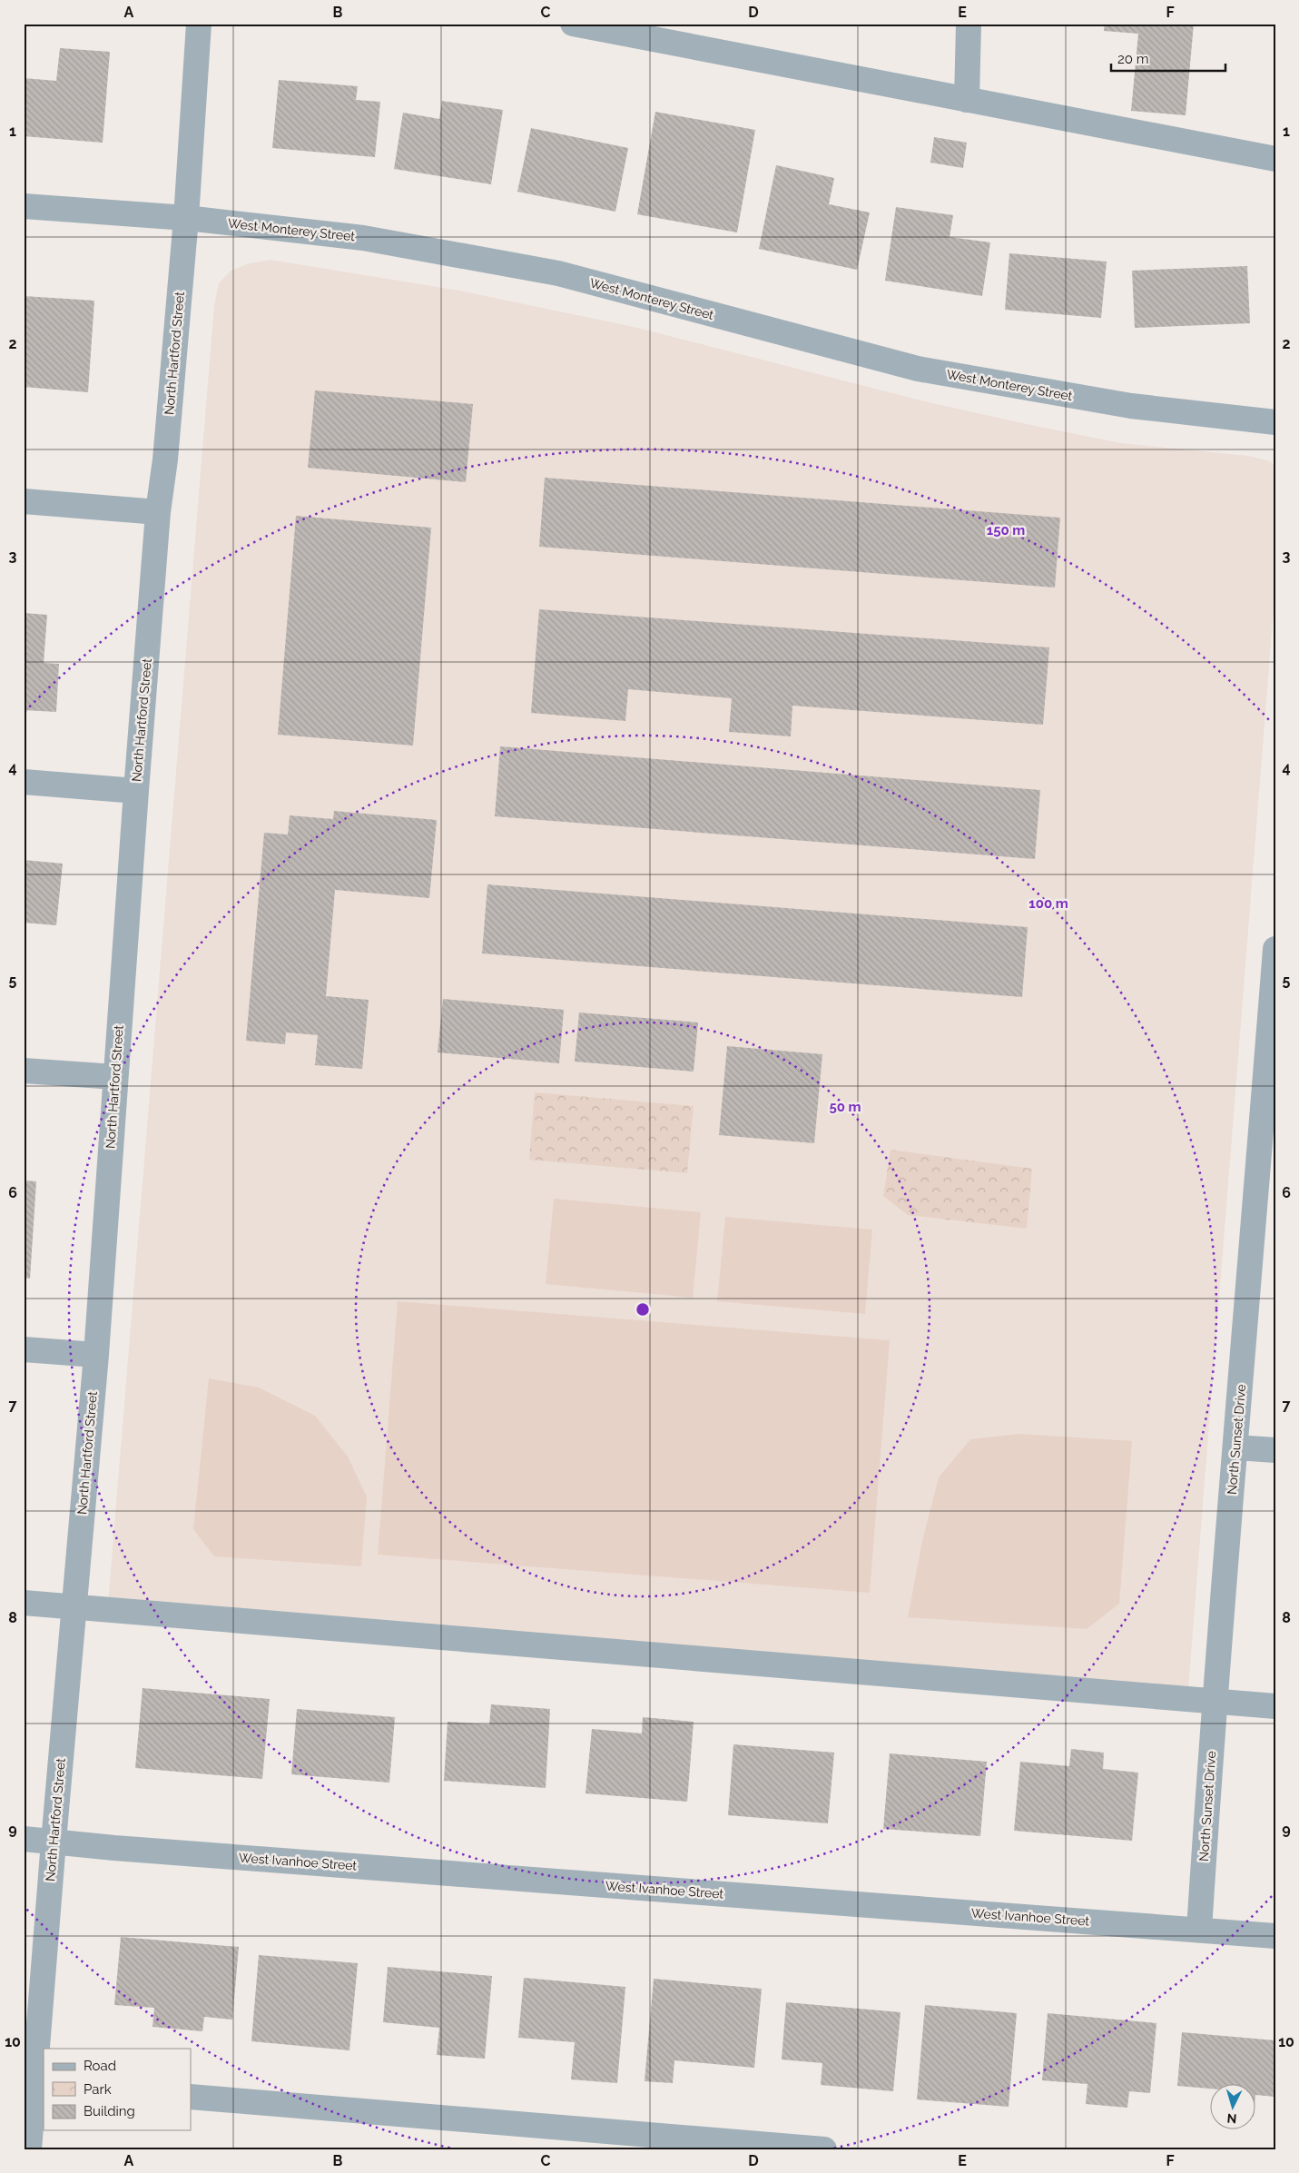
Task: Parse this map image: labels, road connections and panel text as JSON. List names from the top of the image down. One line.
{"streets":{"street":["West Monterey Street","North Hartford Street","North Sunset Drive","West Ivanhoe Street"]},"crossings":[["West Monterey Street","North Hartford Street"],["North Hartford Street","West Ivanhoe Street"],["North Sunset Drive","West Ivanhoe Street"]],"legend":["Road","Park","Building"],"scale_bar":"20 m","north":"bottom","grid":{"columns":["A","B","C","D","E","F"],"rows":["1","2","3","4","5","6","7","8","9","10"]},"rings":["150 m","100 m","50 m"]}
